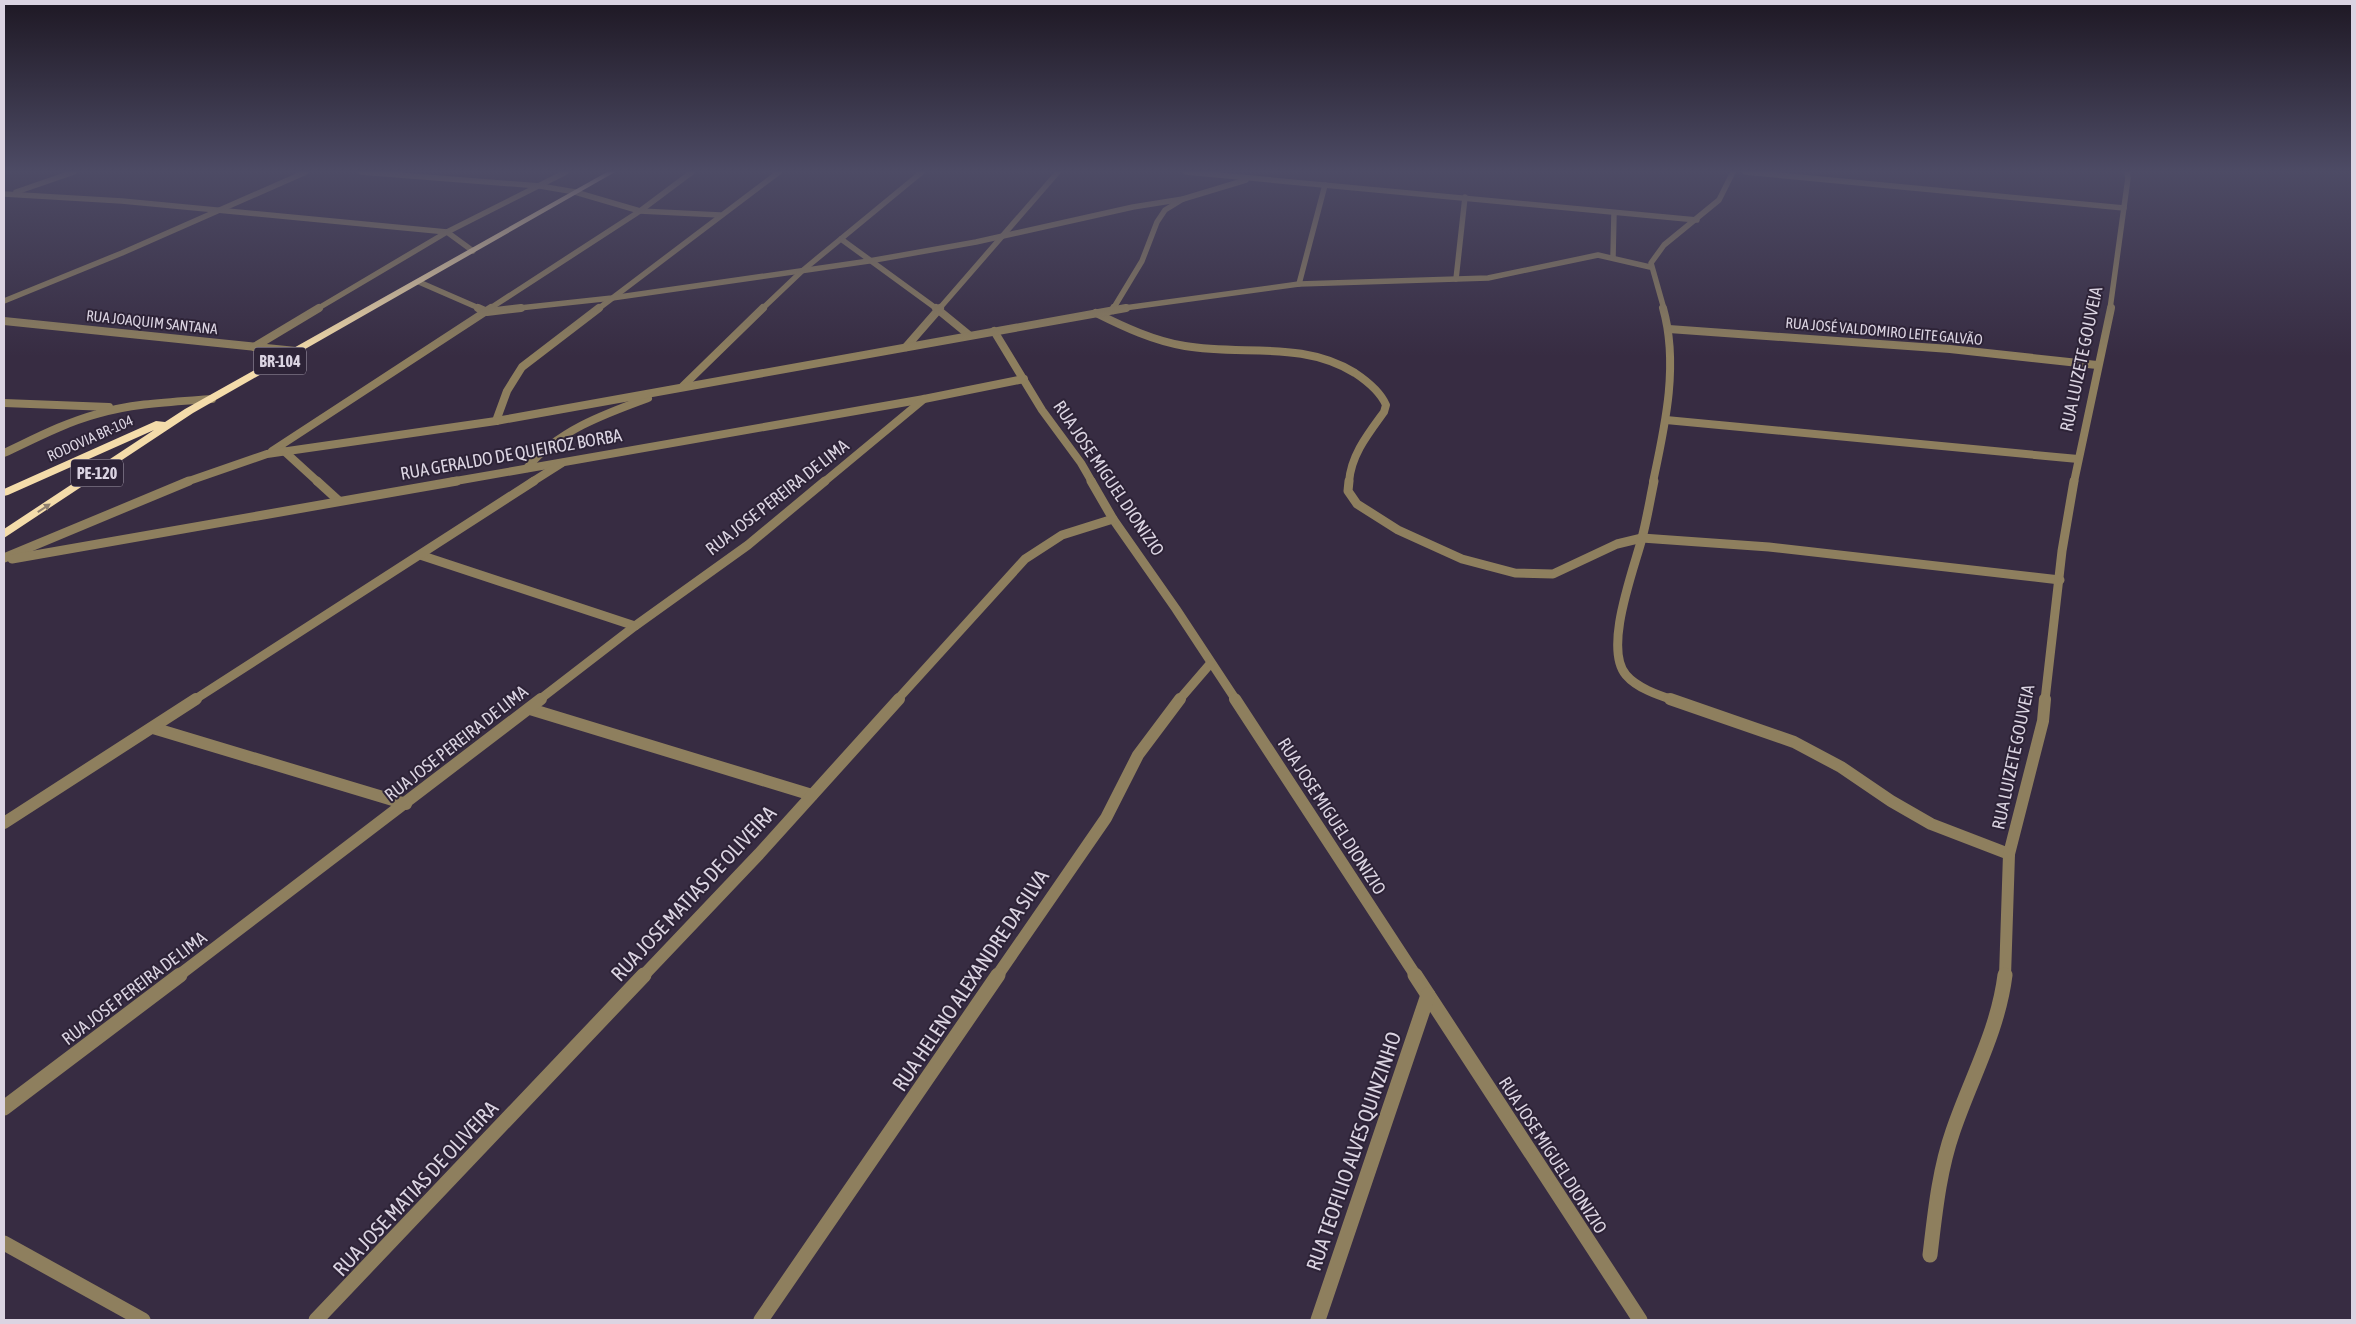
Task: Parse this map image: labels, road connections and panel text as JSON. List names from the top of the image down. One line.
{"streets":{"highway":["BR-104","RODOVIA BR-104","PE-120"],"street":["RUA JOAQUIM SANTANA","RUA JOSÉ VALDOMIRO LEITE GALVÃO","RUA LUIZETE GOUVEIA","RUA GERALDO DE QUEIROZ BORBA","RUA JOSE MIGUEL DIONIZIO","RUA JOSE PEREIRA DE LIMA","RUA JOSE MATIAS DE OLIVEIRA","RUA HELENO ALEXANDRE DA SILVA","RUA TEOFILIO ALVES QUINZINHO"]},"crossings":[["RUA JOAQUIM SANTANA","BR-104"],["RUA JOSÉ VALDOMIRO LEITE GALVÃO","RUA LUIZETE GOUVEIA"],["BR-104","RODOVIA BR-104"],["BR-104","PE-120"],["RODOVIA BR-104","PE-120"],["RUA GERALDO DE QUEIROZ BORBA","RUA JOSE MIGUEL DIONIZIO"],["RUA GERALDO DE QUEIROZ BORBA","RUA JOSE PEREIRA DE LIMA"],["RUA JOSE MIGUEL DIONIZIO","RUA JOSE MATIAS DE OLIVEIRA"],["RUA JOSE MIGUEL DIONIZIO","RUA HELENO ALEXANDRE DA SILVA"],["RUA JOSE MIGUEL DIONIZIO","RUA TEOFILIO ALVES QUINZINHO"]]}
